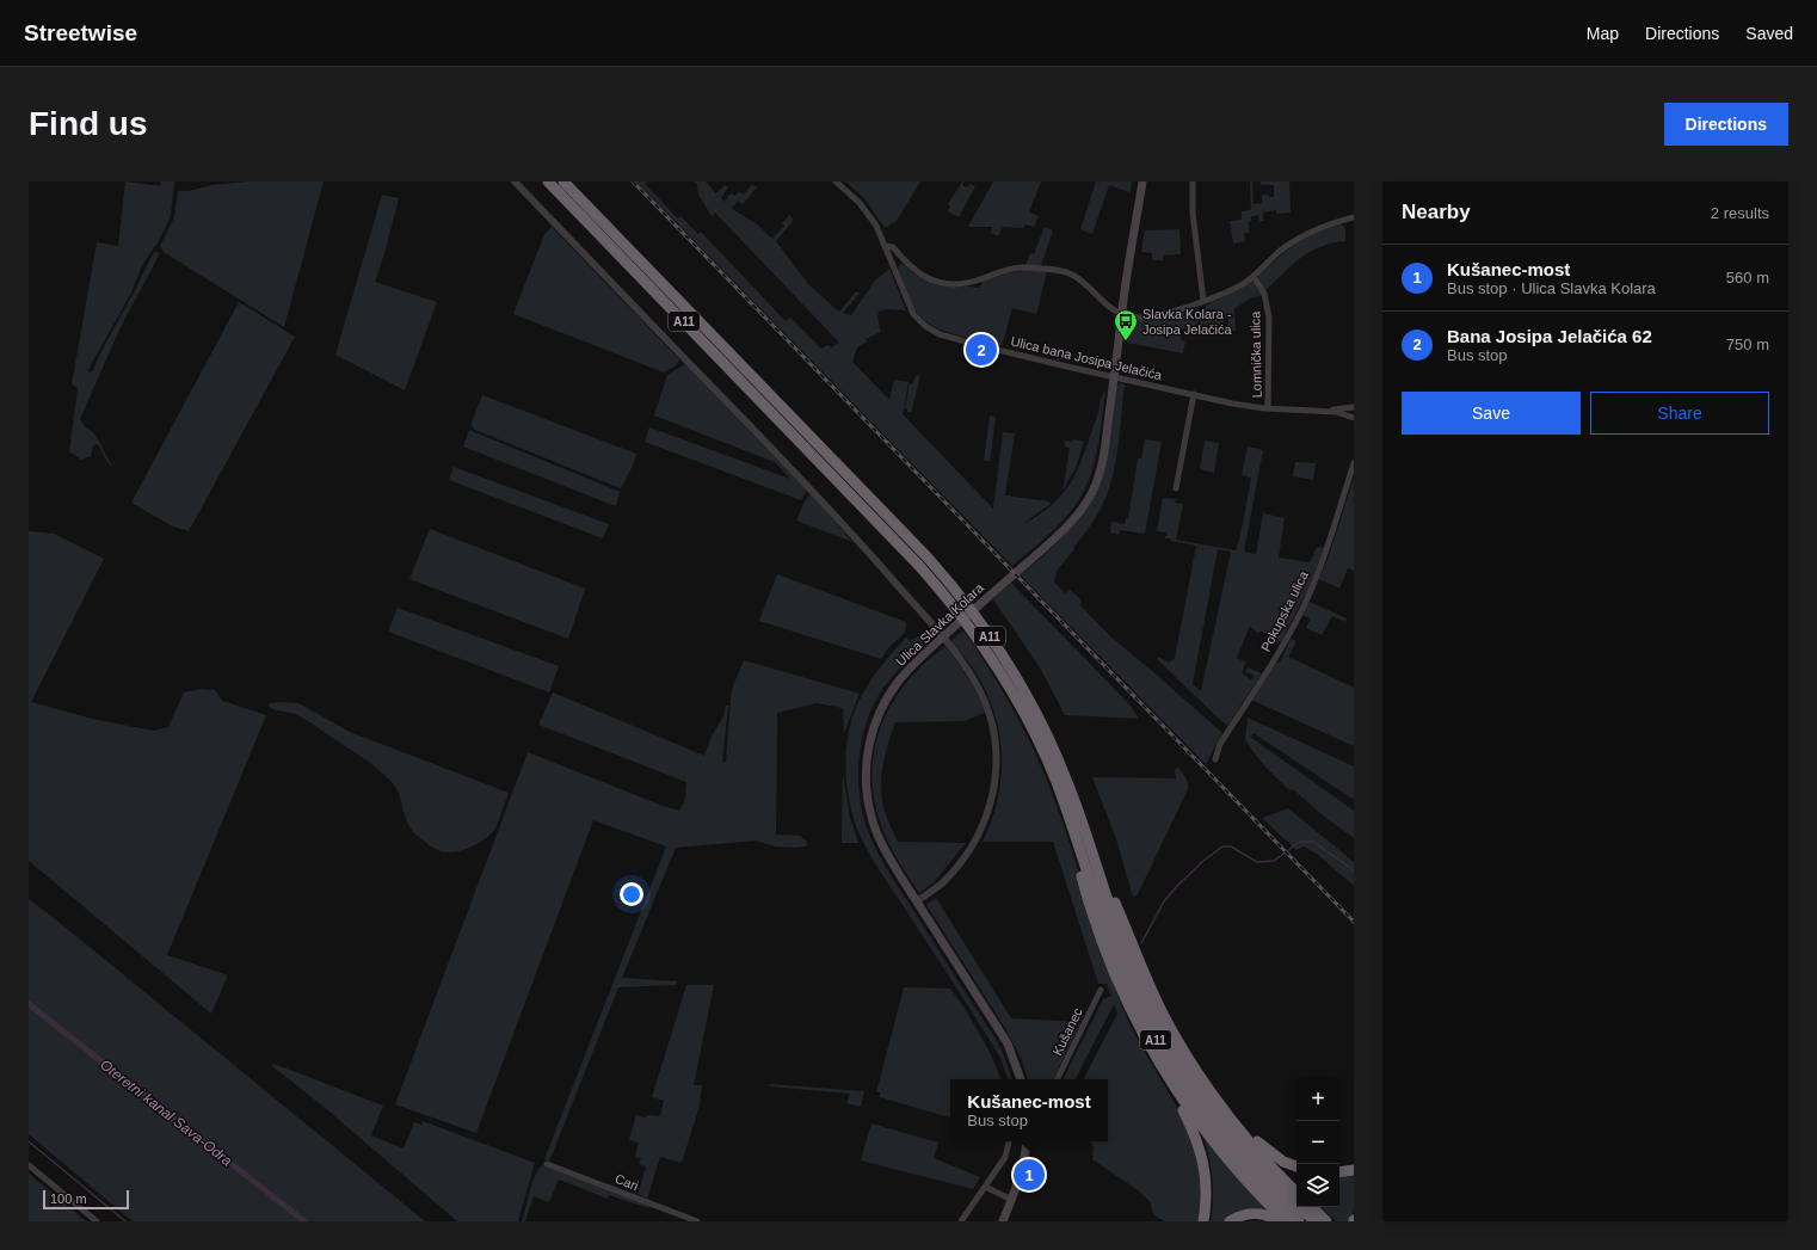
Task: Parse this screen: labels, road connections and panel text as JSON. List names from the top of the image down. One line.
{"streets":{"highway":["A11"],"main road":["Ulica Slavka Kolara"],"street":["Lomnička ulica","Ulica bana Josipa Jelačića","Pokupska ulica","Kušanec","Cari"]},"crossings":[["Lomnička ulica","Ulica bana Josipa Jelačića"],["Ulica bana Josipa Jelačića","Ulica Slavka Kolara"]],"water":["Oteretni kanal Sava-Odra"],"places":{"bus stop":["Slavka Kolara - Josipa Jelačića"]},"scale_bar":"100 m","page":{"header":"Streetwise","nav":["Map","Directions","Saved"],"buttons":["Directions",["Save","Share"]],"title":"Find us","heading":["Nearby","2 results"],"list":[{"mark":"1","name":"Kušanec-most","note":"Bus stop · Ulica Slavka Kolara","value":"560 m"},{"mark":"2","name":"Bana Josipa Jelačića 62","note":"Bus stop","value":"750 m"}],"pins":["2","1"],"map_buttons":["+","−"],"popup":["Kušanec-most","Bus stop"],"scale":"100 m"}}
